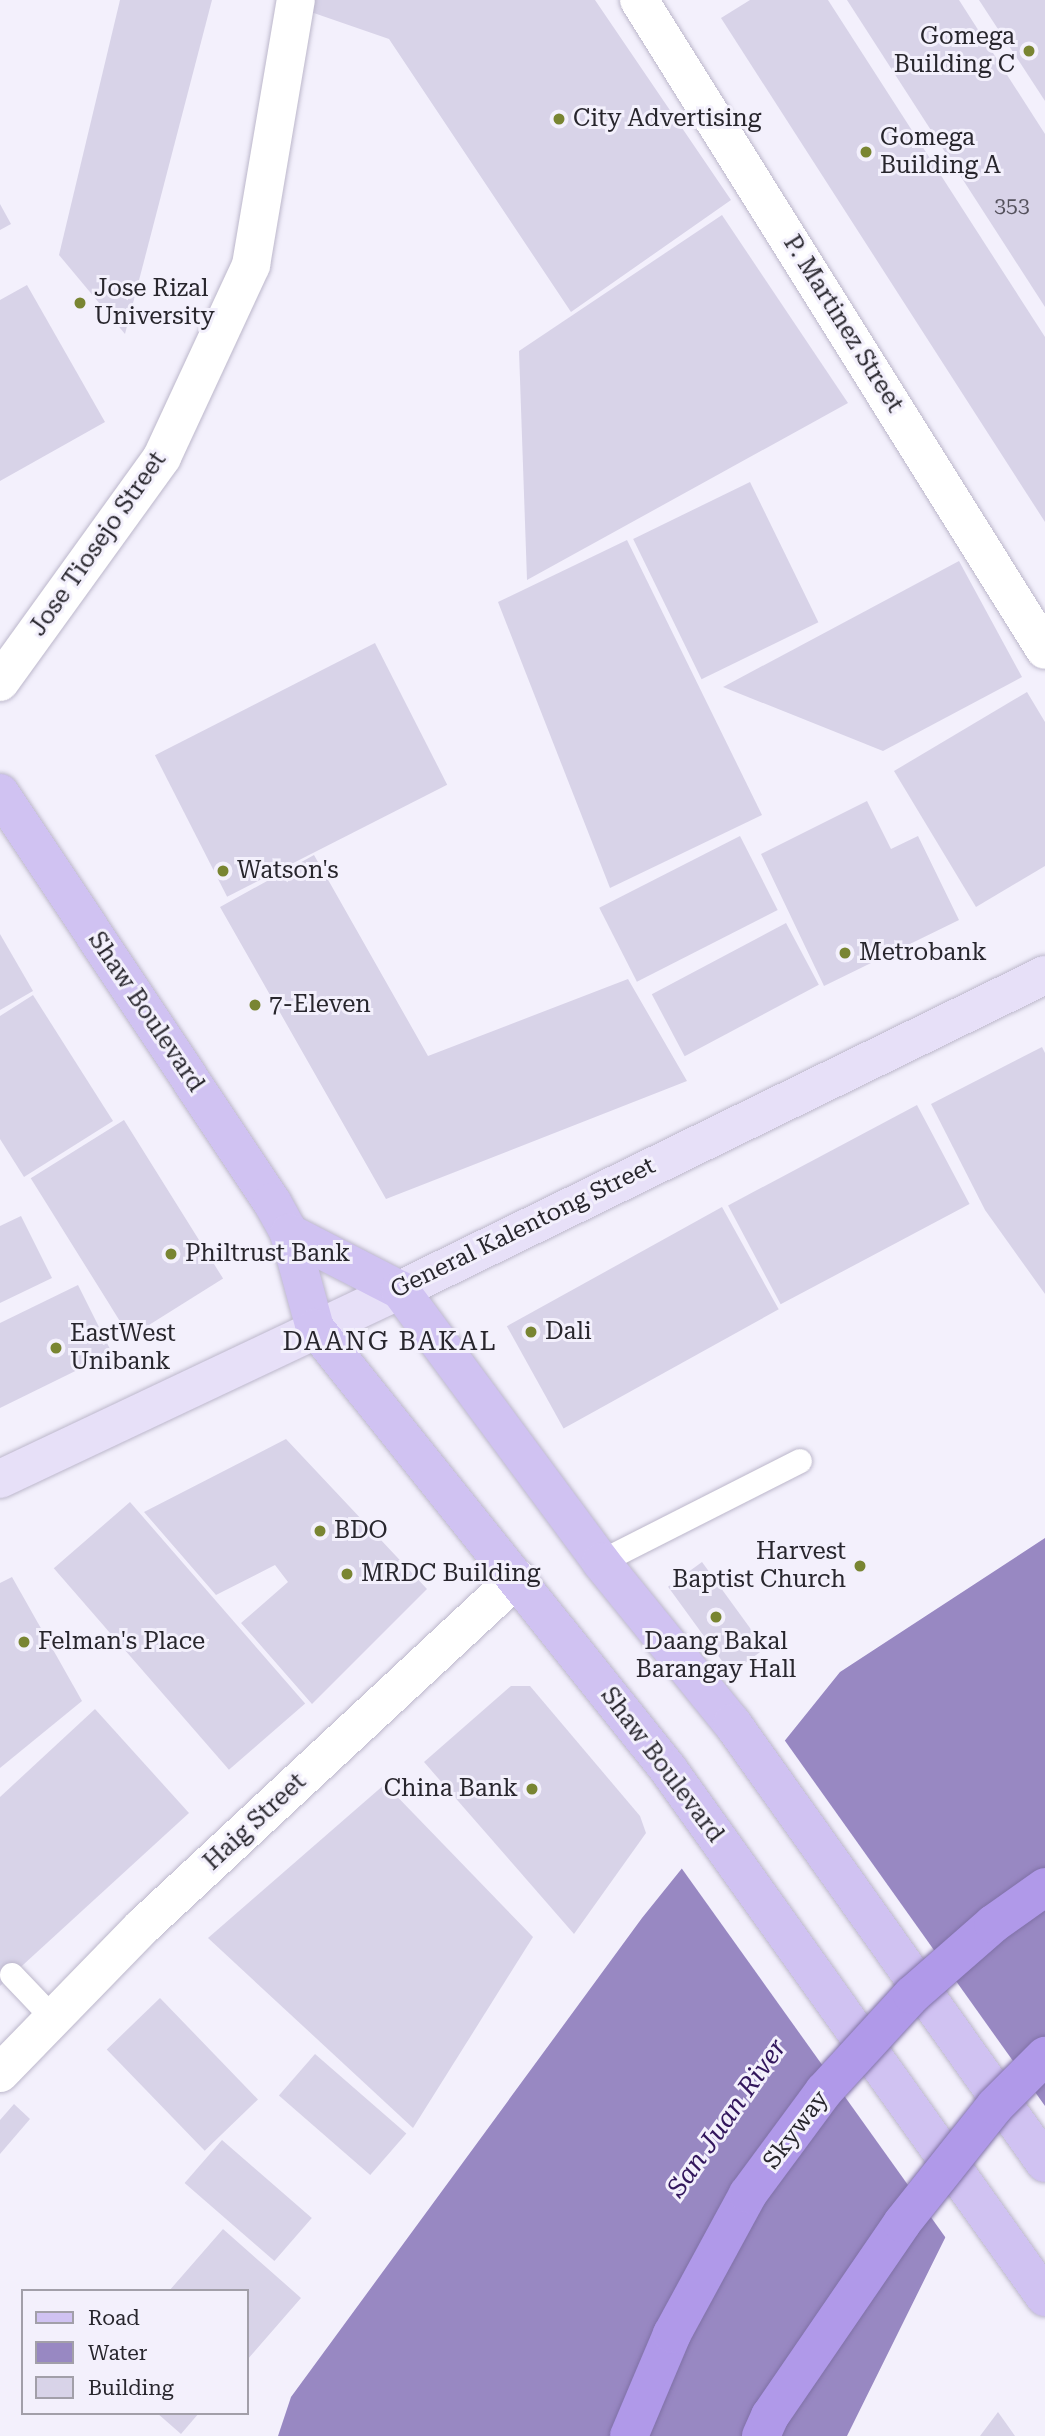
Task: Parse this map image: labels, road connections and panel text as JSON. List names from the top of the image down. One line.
{"streets":{"highway":["Skyway"],"main road":["Shaw Boulevard","General Kalentong Street"],"street":["P. Martinez Street","Jose Tiosejo Street","Haig Street"]},"crossings":[["Shaw Boulevard","General Kalentong Street"],["Shaw Boulevard","Haig Street"]],"districts":["DAANG BAKAL"],"water":["San Juan River"],"places":["Gomega Building C","City Advertising","Gomega Building A","Jose Rizal University","Watson's","Metrobank","7-Eleven","Philtrust Bank","Dali","EastWest Unibank","BDO","Harvest Baptist Church","MRDC Building","Daang Bakal Barangay Hall","Felman's Place","China Bank"],"house_numbers":["353"],"legend":["Road","Water","Building"]}
